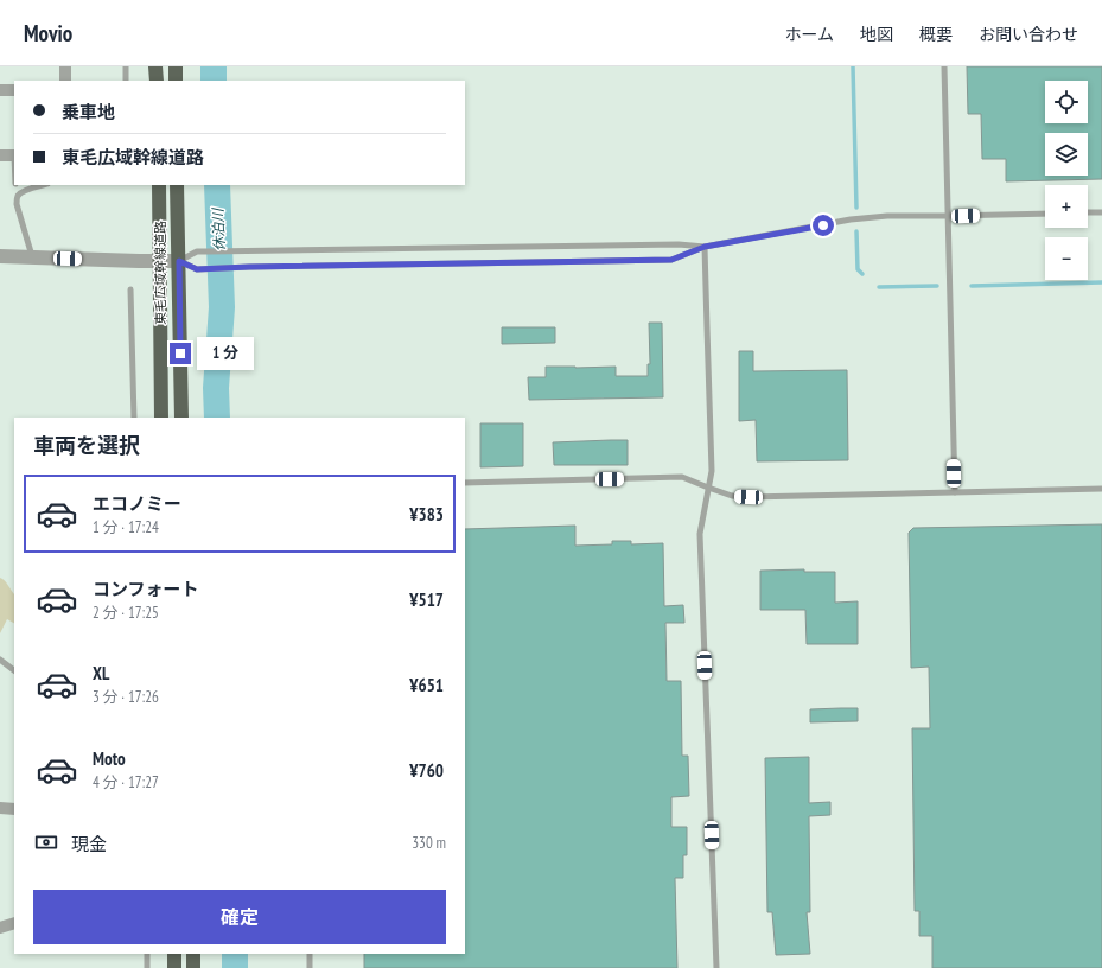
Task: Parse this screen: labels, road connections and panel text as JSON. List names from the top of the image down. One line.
{"streets":{"highway":["東毛広域幹線道路"]},"water":["休泊川"],"page":{"header":"Movio","nav":["ホーム","地図","概要","お問い合わせ"],"map_buttons":["+","−"],"banner":["乗車地","東毛広域幹線道路"],"bubble":"1 分","heading":"車両を選択","list":[{"name":"エコノミー","note":"1 分 · 17:24","value":"¥383"},{"name":"コンフォート","note":"2 分 · 17:25","value":"¥517"},{"name":"XL","note":"3 分 · 17:26","value":"¥651"},{"name":"Moto","note":"4 分 · 17:27","value":"¥760"}],"pay":["現金","330 m"],"buttons":"確定"}}
